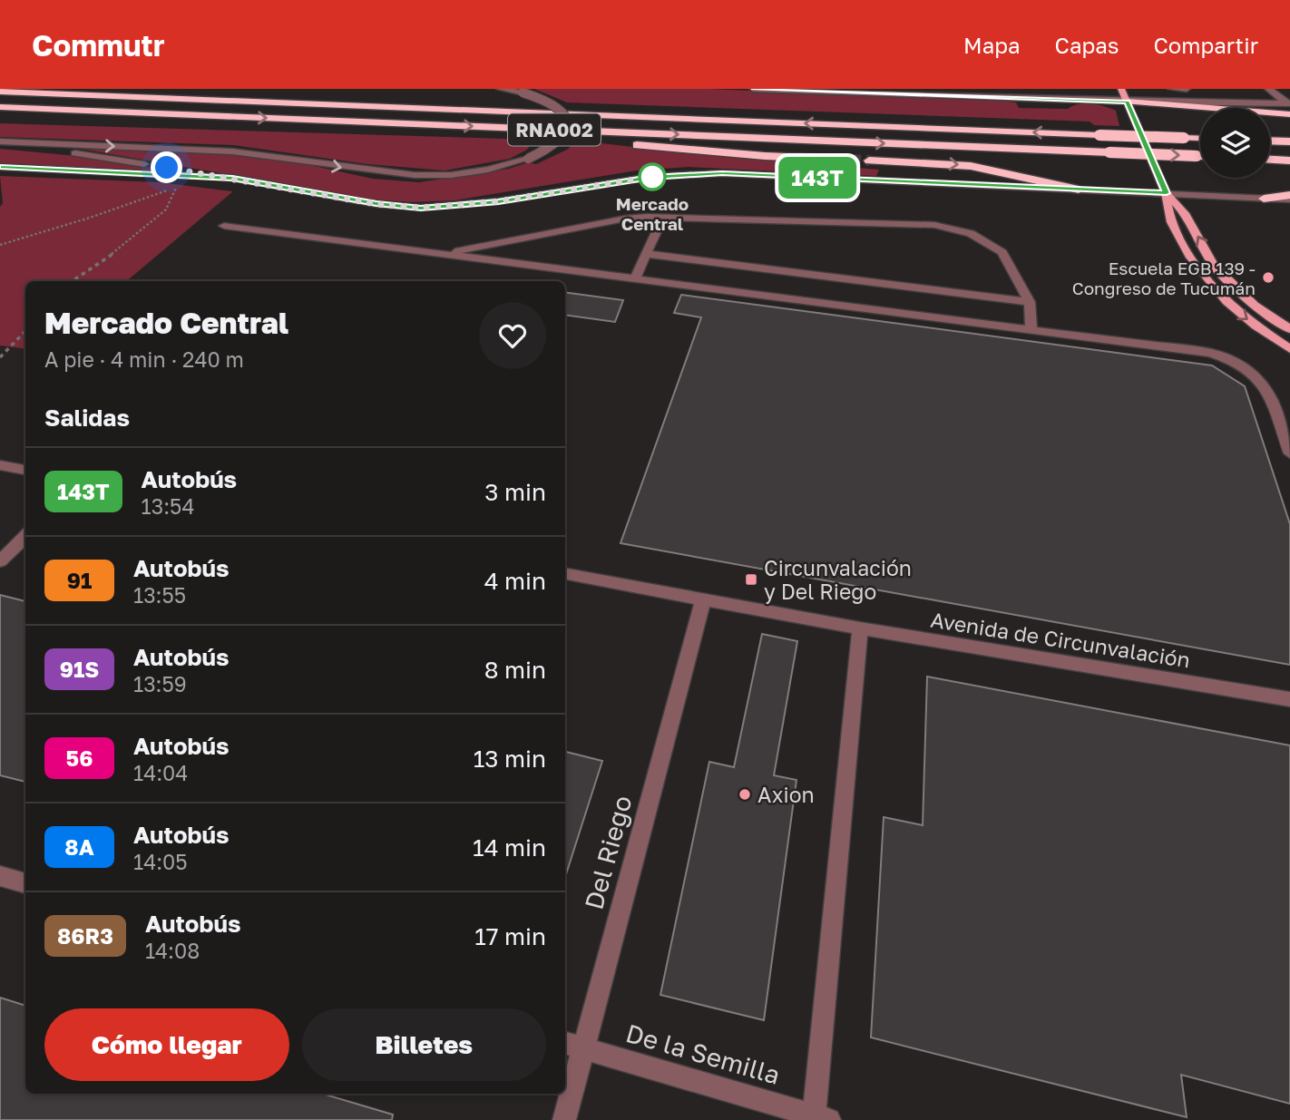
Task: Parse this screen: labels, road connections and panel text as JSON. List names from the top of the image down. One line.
{"streets":{"highway":["RNA002"],"street":["Avenida de Circunvalación","Del Riego","De la Semilla"]},"crossings":[["Avenida de Circunvalación","Del Riego"],["Del Riego","De la Semilla"]],"places":{"other":["Mercado Central","Escuela EGB 139 - Congreso de Tucumán","Axion"],"transit":["Circunvalación y Del Riego"]},"lines":["bus line 143T"],"page":{"header":"Commutr","nav":["Mapa","Capas","Compartir"],"on_map":"143T","heading":[["Mercado Central","A pie · 4 min · 240 m"],"Salidas"],"list":[{"mark":"143T","name":"Autobús","note":"13:54","value":"3 min"},{"mark":"91","name":"Autobús","note":"13:55","value":"4 min"},{"mark":"91S","name":"Autobús","note":"13:59","value":"8 min"},{"mark":"56","name":"Autobús","note":"14:04","value":"13 min"},{"mark":"8A","name":"Autobús","note":"14:05","value":"14 min"},{"mark":"86R3","name":"Autobús","note":"14:08","value":"17 min"}],"buttons":["Cómo llegar","Billetes"]}}
